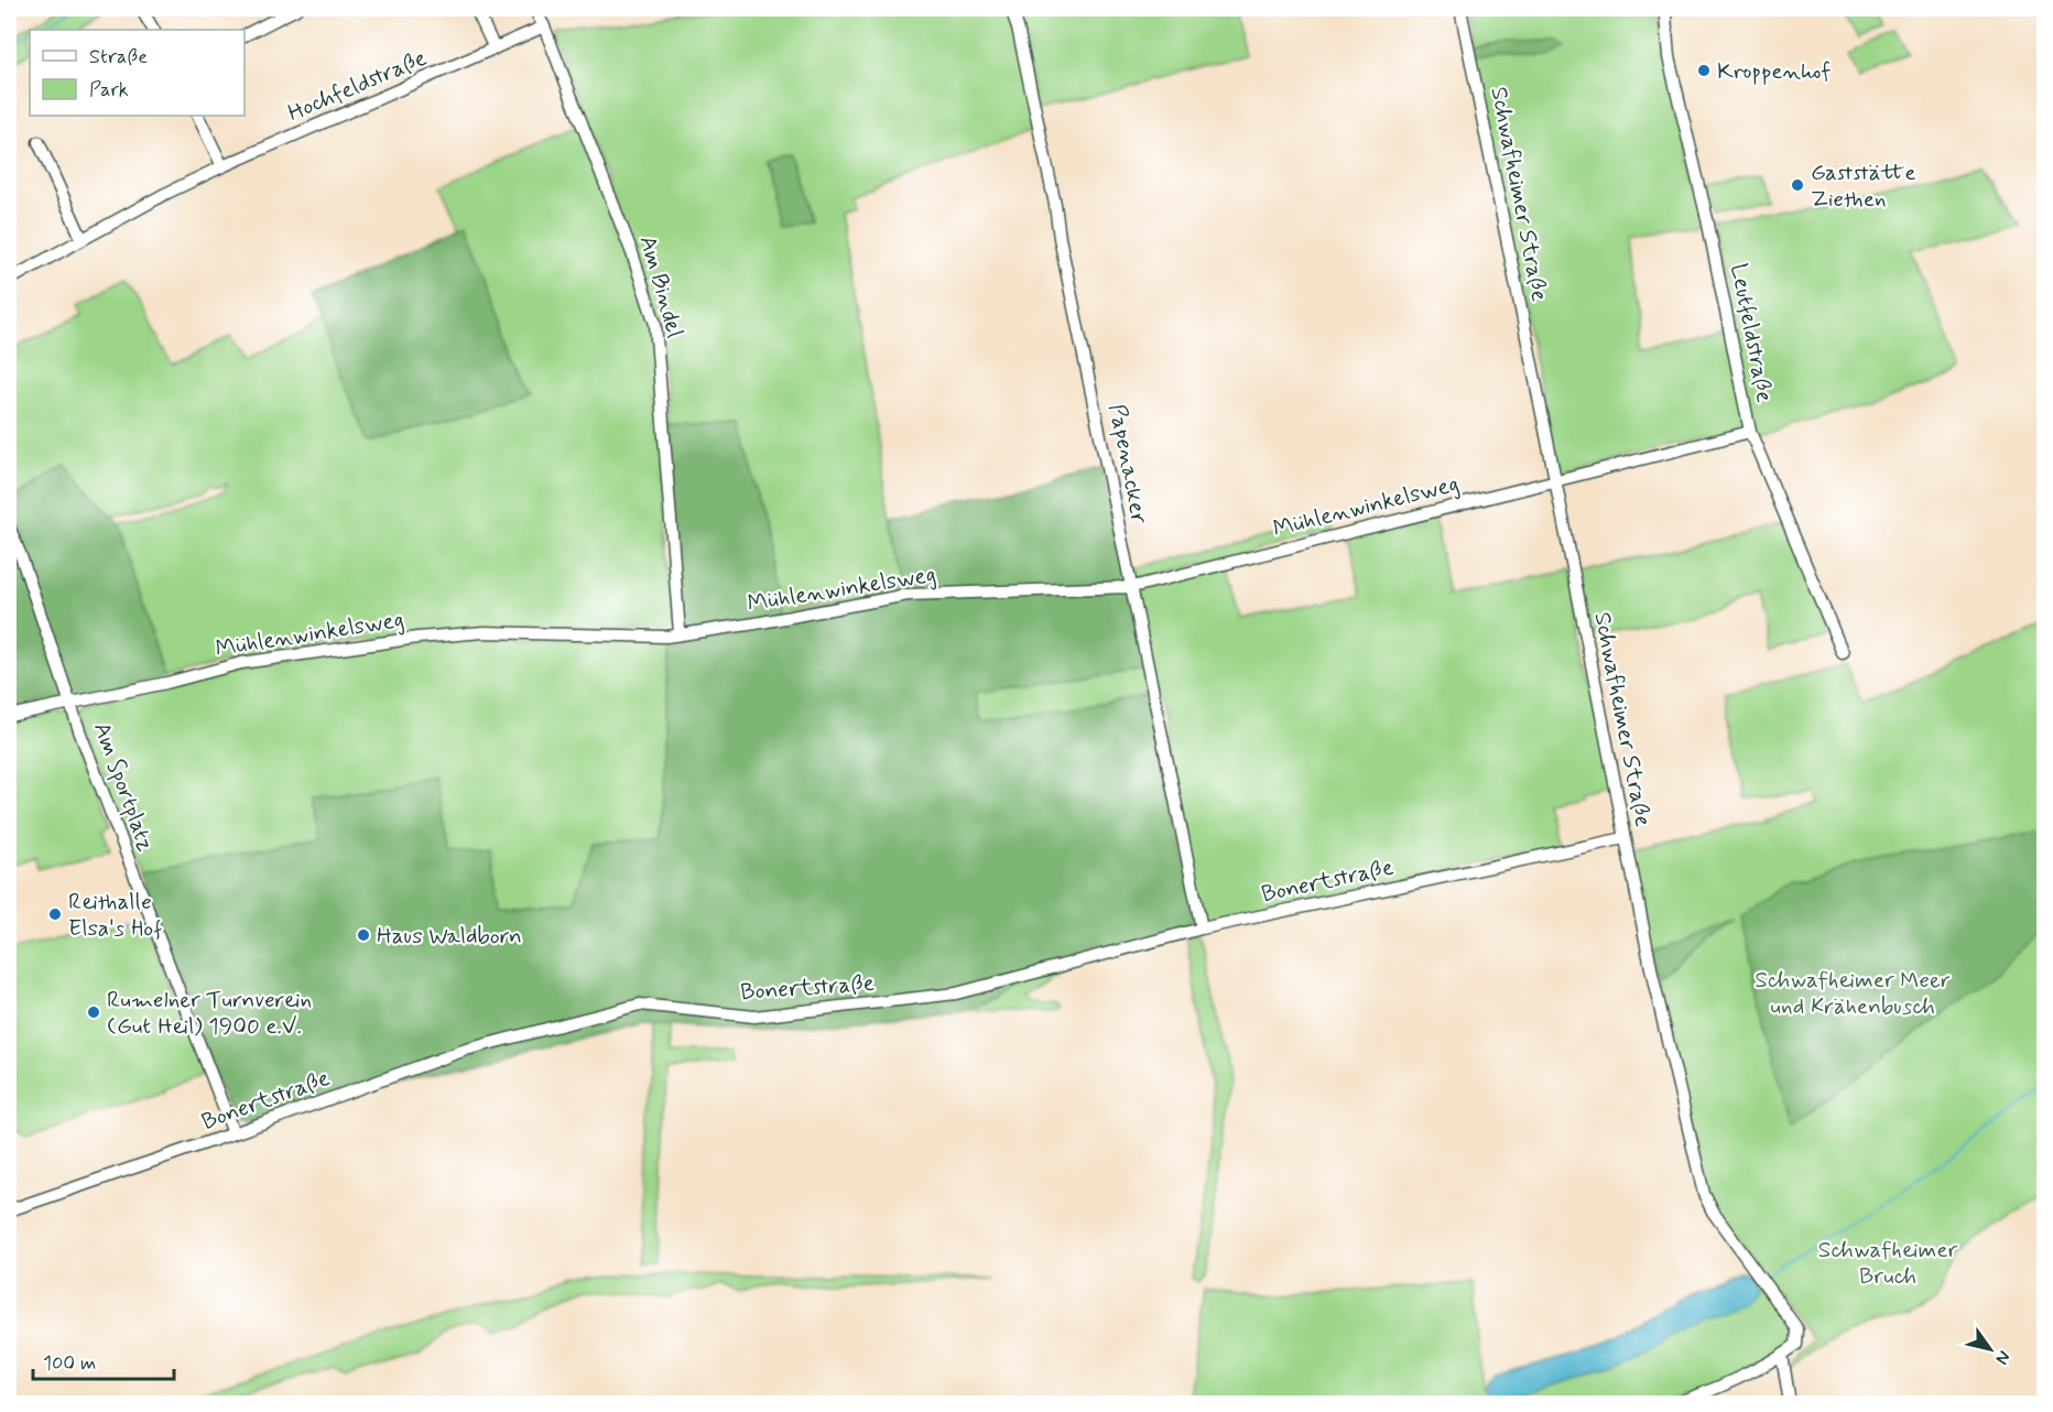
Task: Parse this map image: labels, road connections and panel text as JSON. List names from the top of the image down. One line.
{"streets":{"street":["Hochfeldstraße","Schwafheimer Straße","Am Bindel","Leutfeldstraße","Papenacker","Mühlenwinkelsweg","Am Sportplatz","Bonertstraße"]},"crossings":[["Hochfeldstraße","Am Bindel"],["Schwafheimer Straße","Mühlenwinkelsweg"],["Schwafheimer Straße","Bonertstraße"],["Am Bindel","Mühlenwinkelsweg"],["Leutfeldstraße","Mühlenwinkelsweg"],["Papenacker","Mühlenwinkelsweg"],["Papenacker","Bonertstraße"],["Mühlenwinkelsweg","Am Sportplatz"],["Am Sportplatz","Bonertstraße"]],"parks":["Schwafheimer Meer und Krähenbusch","Schwafheimer Bruch"],"places":["Kroppenhof","Gaststätte Ziethen","Reithalle Elsa's Hof","Haus Waldborn","Rumelner Turnverein (Gut Heil) 1900 e.V."],"legend":["Straße","Park"],"scale_bar":"100 m","north":"bottom right"}
